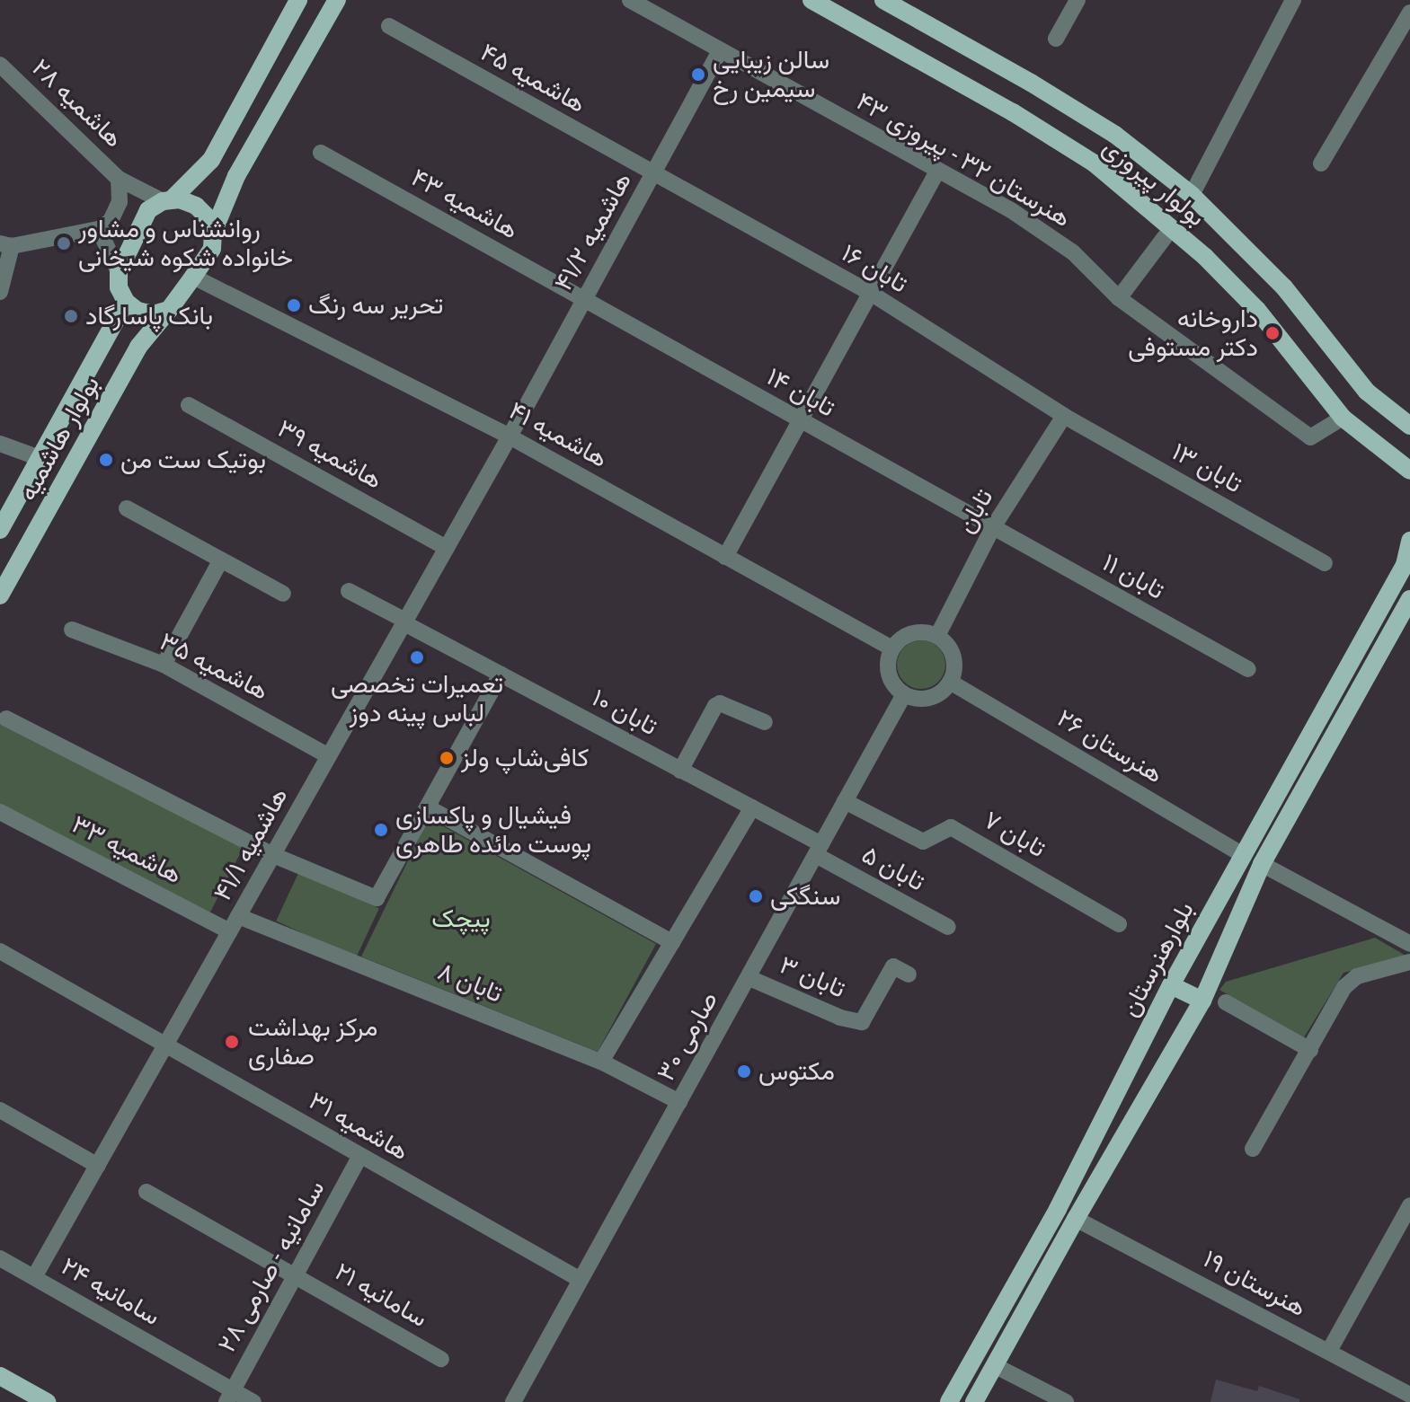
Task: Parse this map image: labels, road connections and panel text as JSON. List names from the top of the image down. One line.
{"streets":{"main road":["بولوار پیروزی","بولوار هاشمیه","بلوارهنرستان"],"street":["هاشمیه ۴۵","هاشمیه ۲۸","هنرستان ۳۲ - پیروزی ۴۳","هاشمیه ۴۳","هاشمیه ۴۱/۲","تابان ۱۶","تابان ۱۴","هاشمیه ۴۱","هاشمیه ۳۹","تابان ۱۳","تابان","تابان ۱۱","هاشمیه ۳۵","تابان ۱۰","هنرستان ۲۶","تابان ۷","هاشمیه ۴۱/۱","هاشمیه ۳۳","تابان ۵","تابان ۳","تابان ۸","صارمی ۳۰","هاشمیه ۳۱","سامانیه - صارمی ۲۸","هنرستان ۱۹","سامانیه ۲۴","سامانیه ۲۱"]},"crossings":[["هاشمیه ۴۵","هاشمیه ۴۱/۲"],["هاشمیه ۴۵","تابان ۱۶"],["هاشمیه ۲۸","هاشمیه ۴۱"],["هاشمیه ۲۸","بولوار هاشمیه"],["هنرستان ۳۲ - پیروزی ۴۳","بولوار پیروزی"],["هنرستان ۳۲ - پیروزی ۴۳","هاشمیه ۴۱/۲"],["هاشمیه ۴۳","هاشمیه ۴۱/۲"],["هاشمیه ۴۳","تابان ۱۴"],["هاشمیه ۴۱/۲","تابان ۱۶"],["هاشمیه ۴۱/۲","تابان ۱۴"],["هاشمیه ۴۱/۲","هاشمیه ۴۱"],["هاشمیه ۴۱/۲","هاشمیه ۴۱/۱"],["تابان ۱۶","تابان ۱۳"],["تابان ۱۶","تابان"],["تابان ۱۴","تابان"],["تابان ۱۴","تابان ۱۱"],["هاشمیه ۴۱","بولوار هاشمیه"],["هاشمیه ۴۱","تابان"],["هاشمیه ۴۱","هنرستان ۲۶"],["هاشمیه ۴۱","هاشمیه ۴۱/۱"],["هاشمیه ۴۱","صارمی ۳۰"],["هاشمیه ۳۹","هاشمیه ۴۱/۱"],["تابان ۱۳","تابان"],["تابان","تابان ۱۱"],["تابان","هنرستان ۲۶"],["تابان","صارمی ۳۰"],["هاشمیه ۳۵","هاشمیه ۴۱/۱"],["تابان ۱۰","هاشمیه ۴۱/۱"],["تابان ۱۰","تابان ۵"],["تابان ۱۰","صارمی ۳۰"],["هنرستان ۲۶","بلوارهنرستان"],["هنرستان ۲۶","صارمی ۳۰"],["تابان ۷","صارمی ۳۰"],["هاشمیه ۴۱/۱","هاشمیه ۳۳"],["هاشمیه ۴۱/۱","تابان ۸"],["هاشمیه ۴۱/۱","هاشمیه ۳۱"],["هاشمیه ۴۱/۱","سامانیه ۲۴"],["تابان ۵","صارمی ۳۰"],["بلوارهنرستان","هنرستان ۱۹"],["تابان ۳","صارمی ۳۰"],["تابان ۸","صارمی ۳۰"],["صارمی ۳۰","هاشمیه ۳۱"],["هاشمیه ۳۱","سامانیه - صارمی ۲۸"],["سامانیه - صارمی ۲۸","سامانیه ۲۴"],["سامانیه - صارمی ۲۸","سامانیه ۲۱"]],"parks":["پیچک"],"places":["سالن زیبایی سیمین رخ","روانشناس و مشاور خانواده شکوه شیخانی","تحریر سه رنگ","بانک پاسارگاد","داروخانه دکتر مستوفی","بوتیک ست من","تعمیرات تخصصی لباس پینه دوز","کافی‌شاپ ولز","فیشیال و پاکسازی پوست مائده طاهری","سنگکی","مرکز بهداشت صفاری","مکتوس"]}
